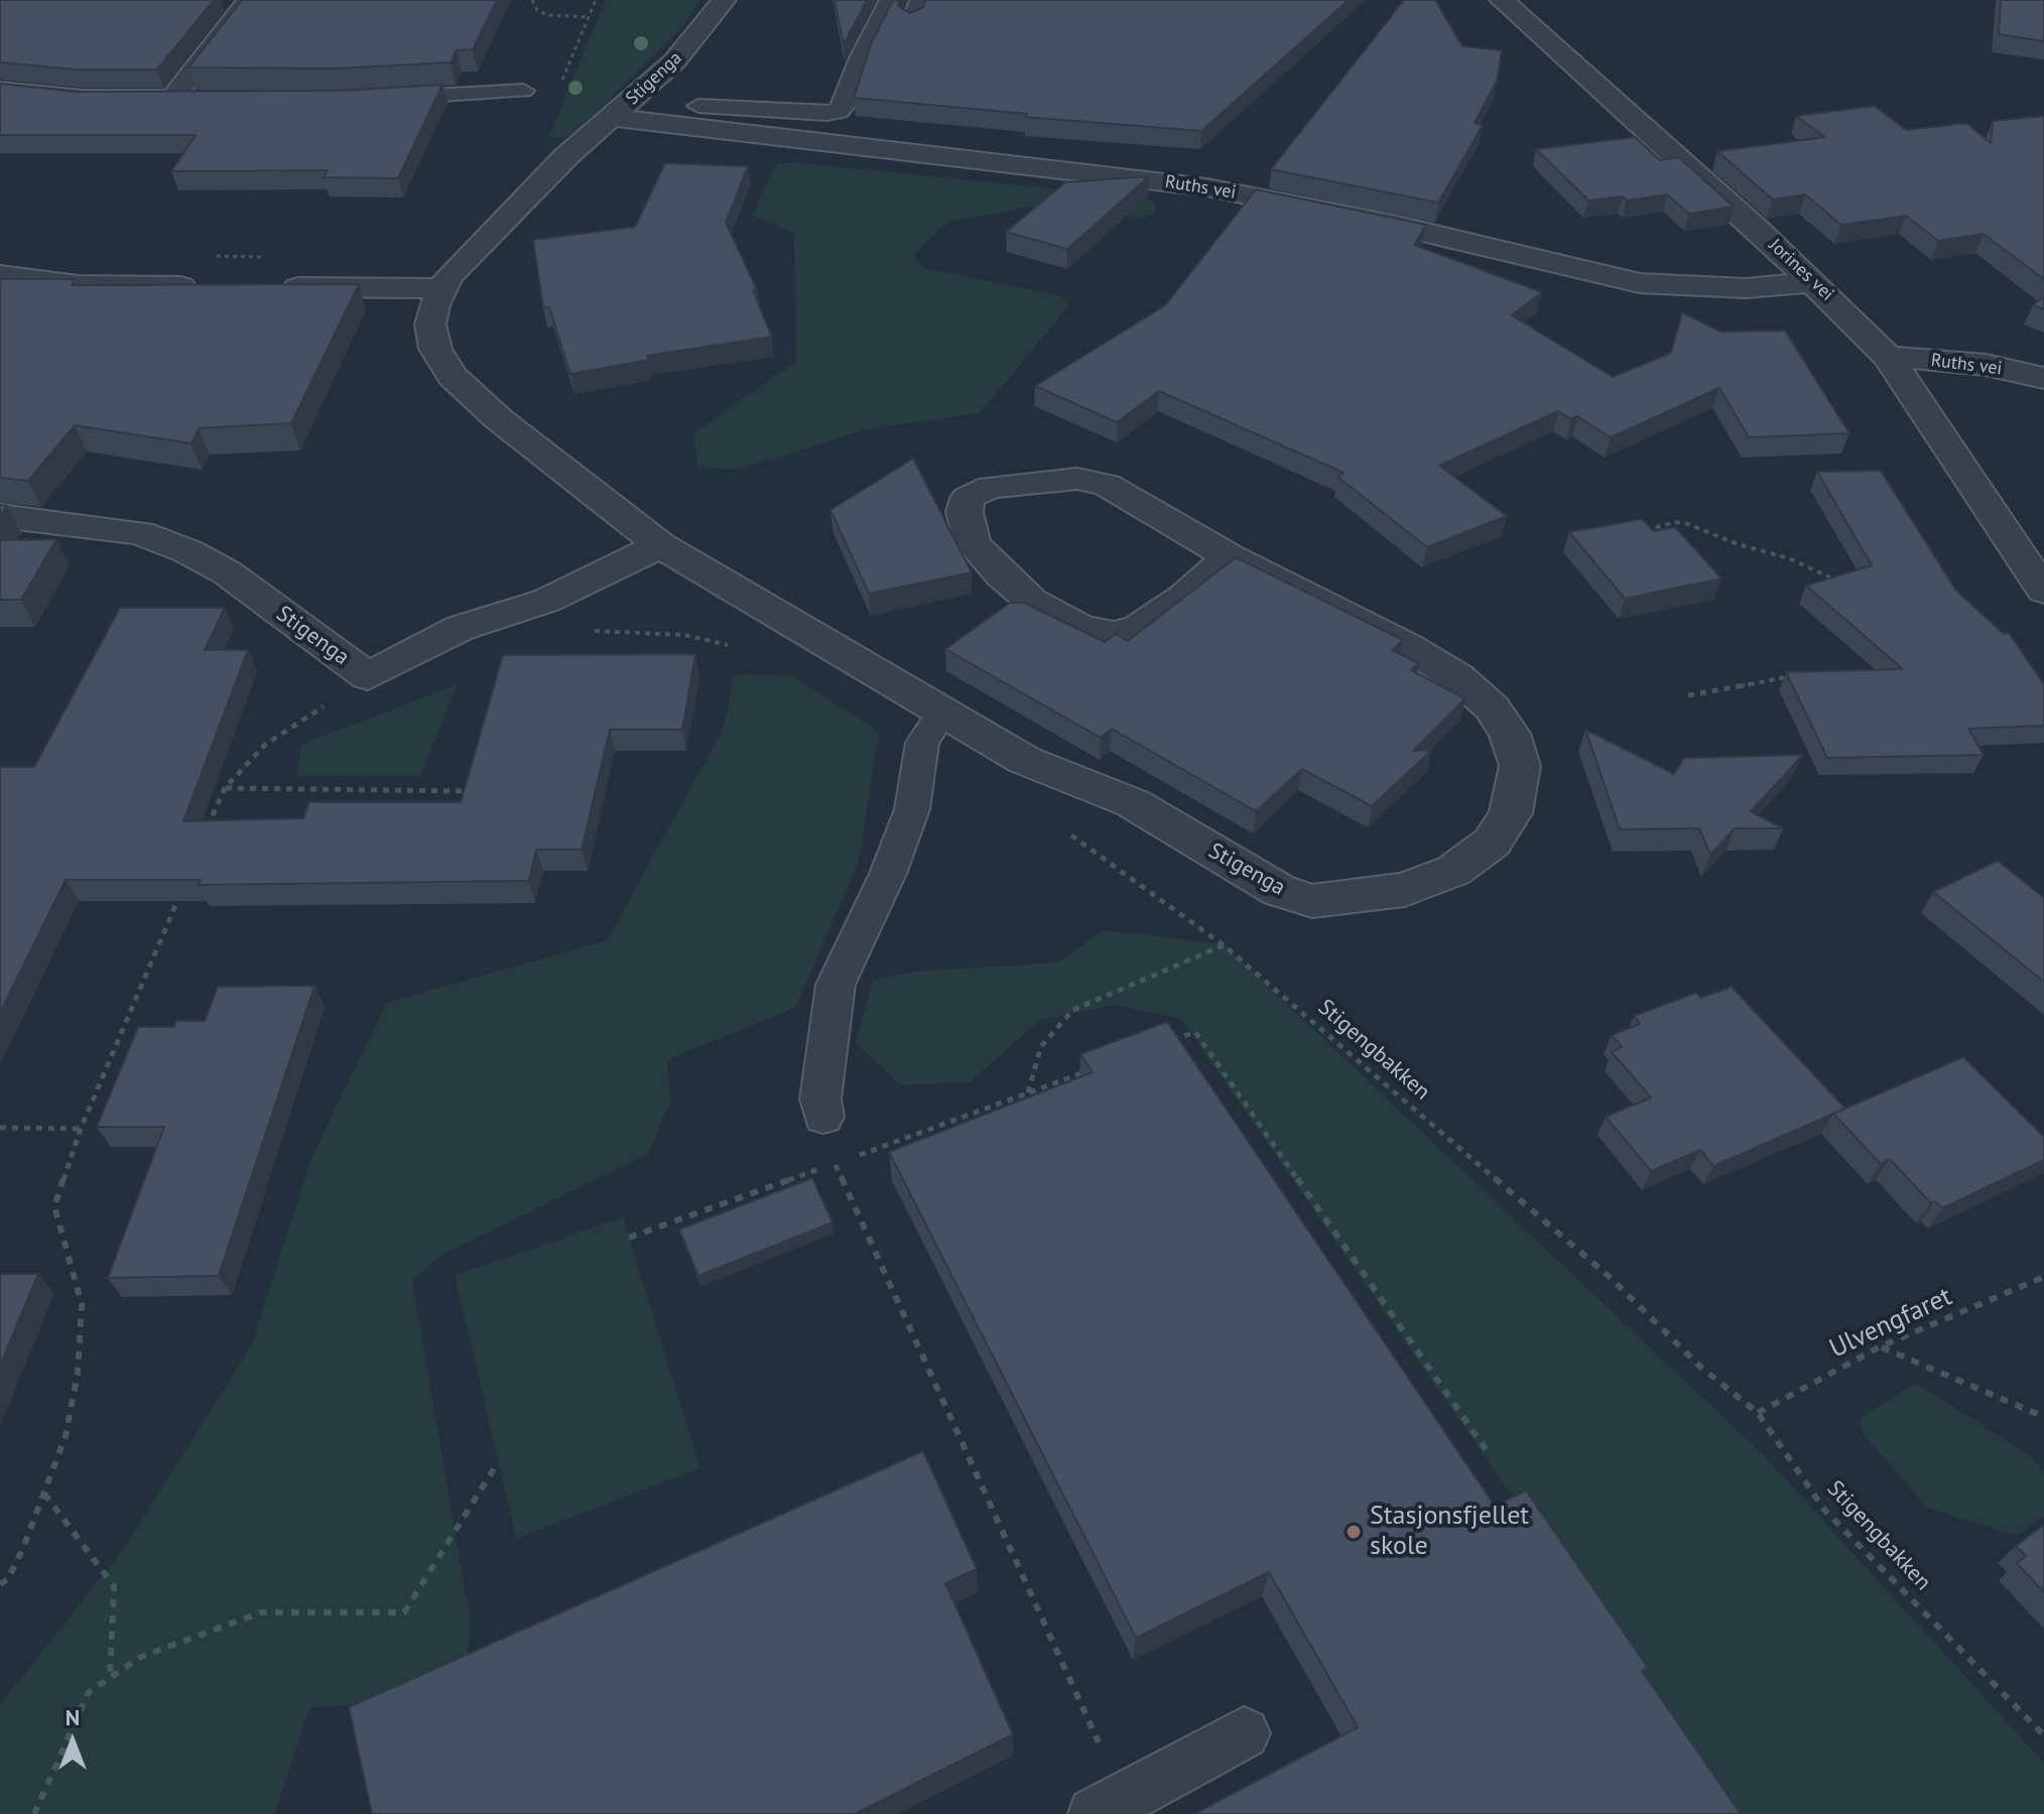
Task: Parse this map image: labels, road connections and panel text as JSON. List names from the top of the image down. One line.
{"streets":{"street":["Stigenga","Ruths vei","Jorines vei"],"path":["Stigengbakken","Ulvengfaret"]},"crossings":[["Stigenga","Ruths vei"],["Ruths vei","Jorines vei"],["Stigengbakken","Ulvengfaret"]],"places":["Stasjonsfjellet skole"],"north":"top"}
